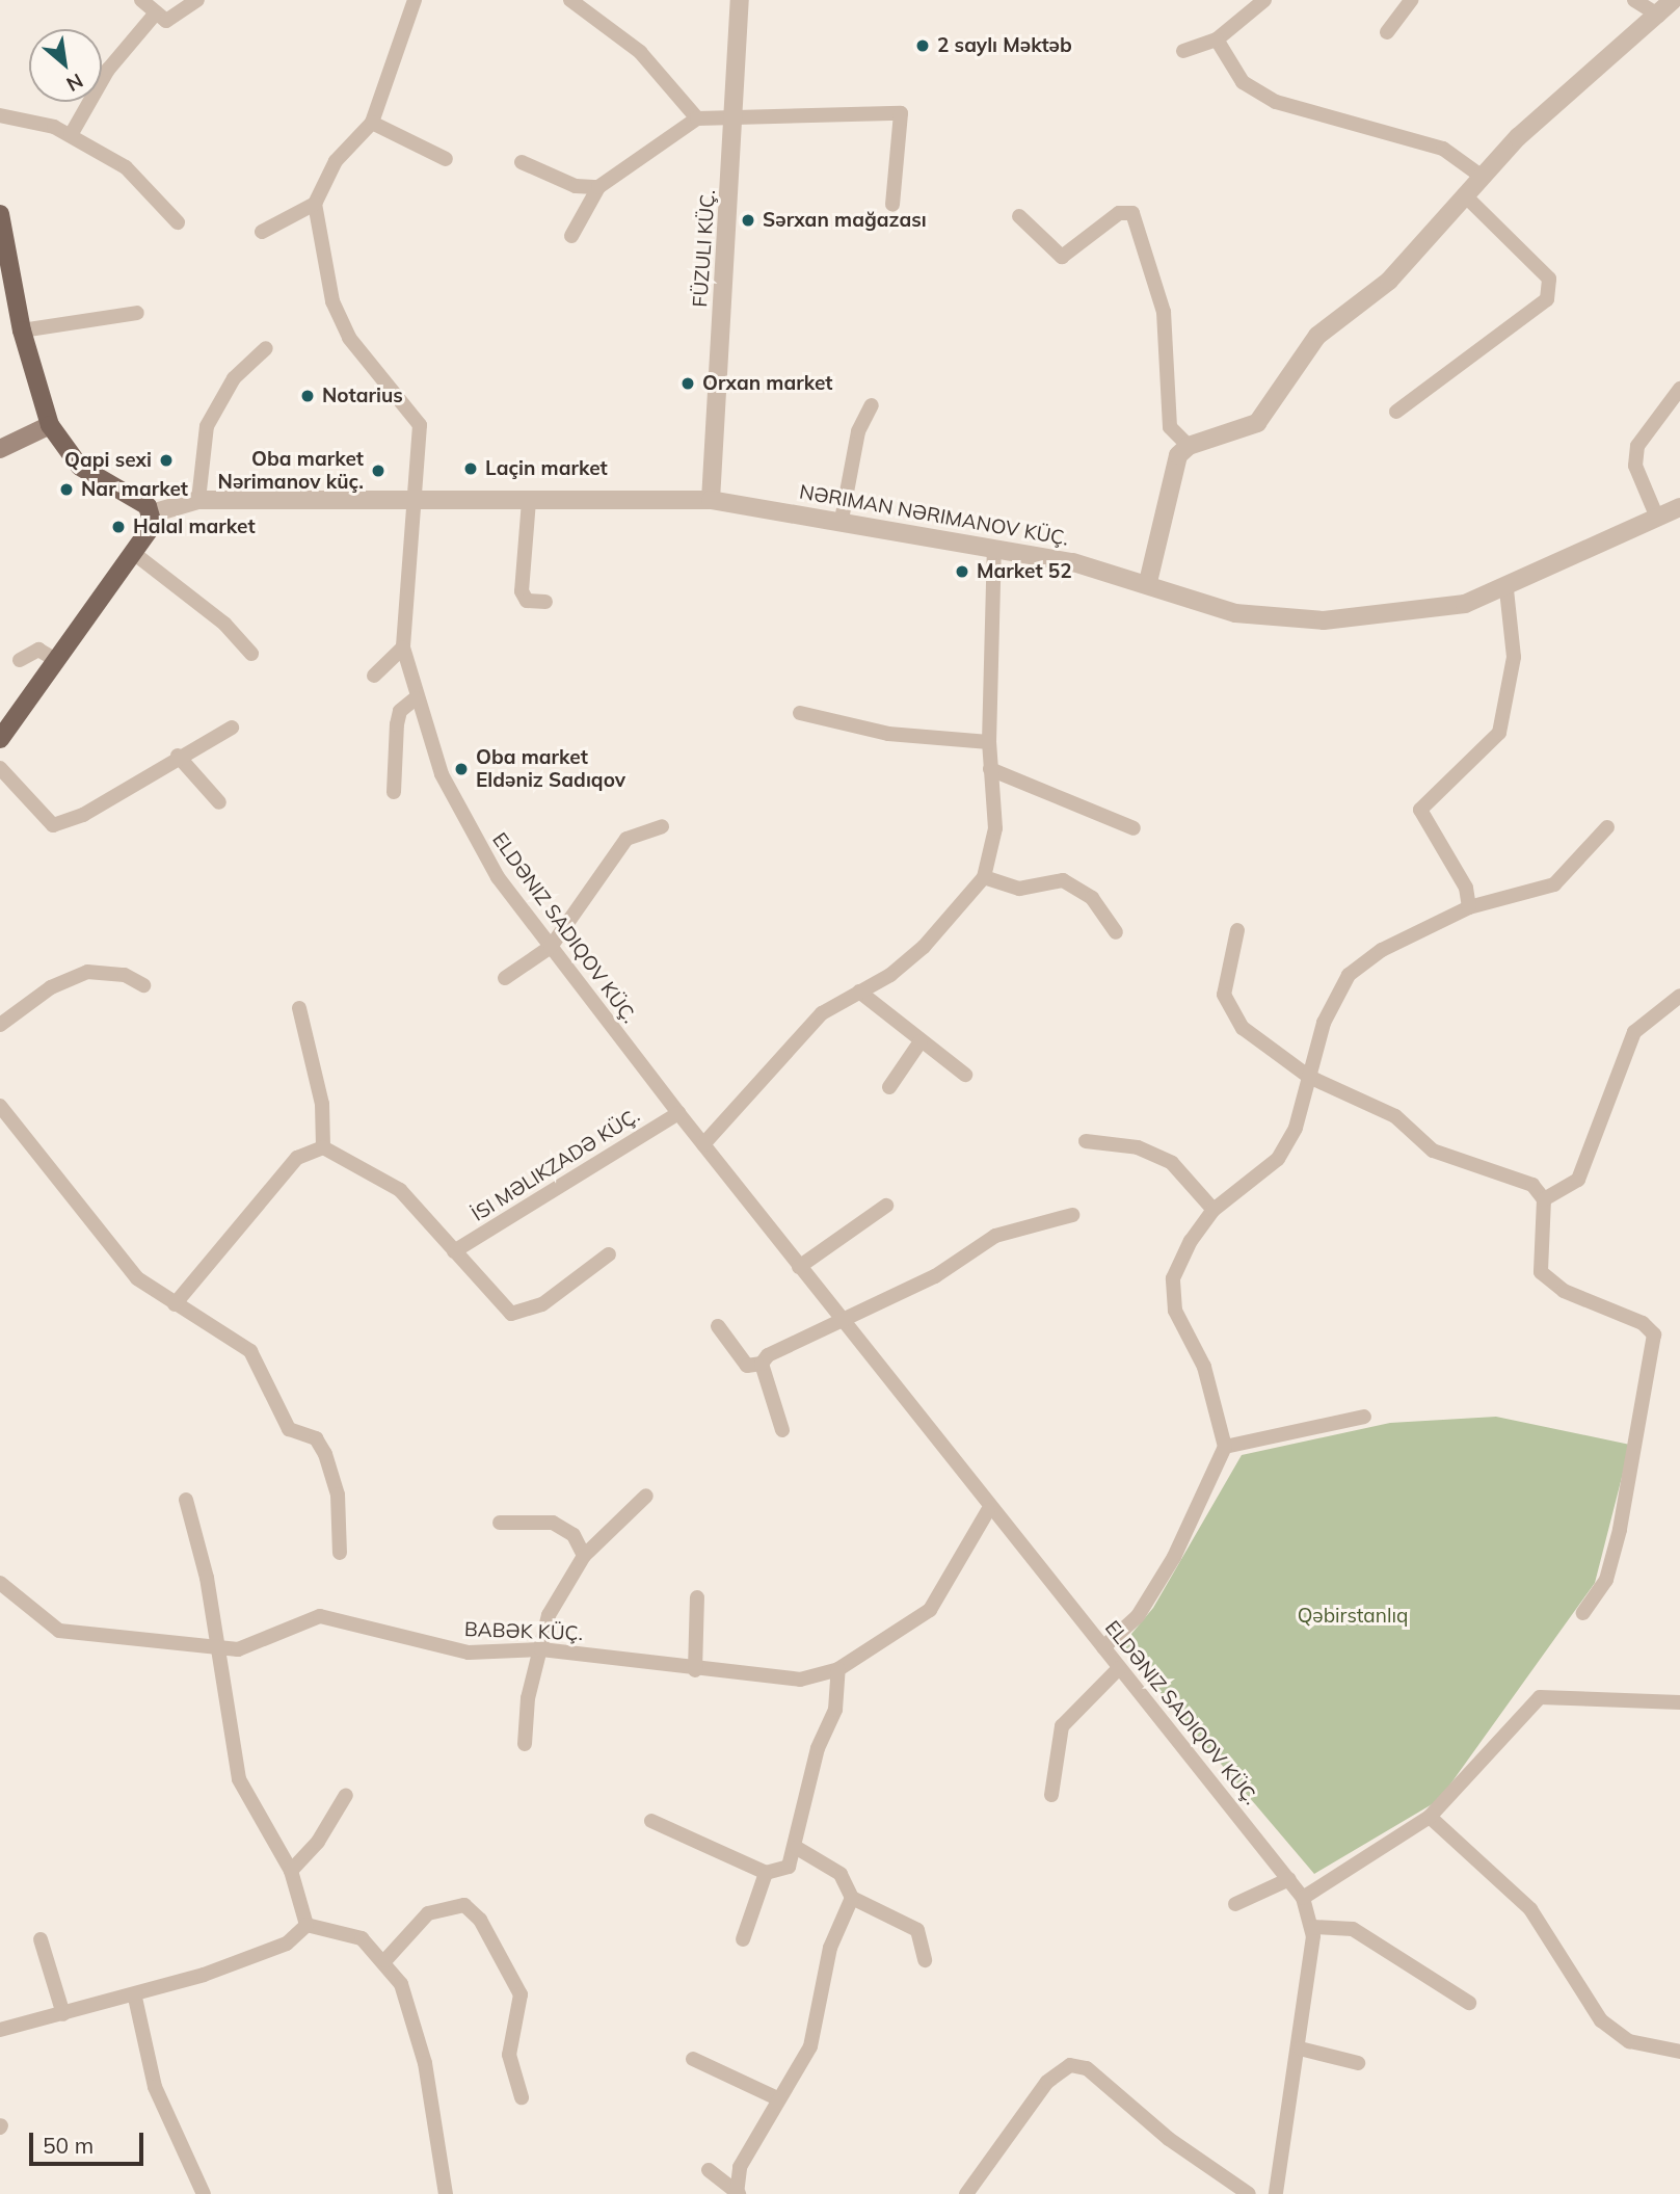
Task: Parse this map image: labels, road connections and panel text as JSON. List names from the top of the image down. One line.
{"streets":{"street":["FÜZULI KÜÇ.","NƏRIMAN NƏRIMANOV KÜÇ.","İSI MƏLIKZADƏ KÜÇ.","BABƏK KÜÇ."]},"crossings":[["FÜZULI KÜÇ.","NƏRIMAN NƏRIMANOV KÜÇ."]],"parks":["Qəbirstanlıq"],"places":["2 saylı Məktəb","Sərxan mağazası","Orxan market","Notarius","Qapi sexi","Laçin market","Oba market Nərimanov küç.","Nar market","Halal market","Market 52","Oba market Eldəniz Sadıqov"],"scale_bar":"50 m","north":"bottom right"}
